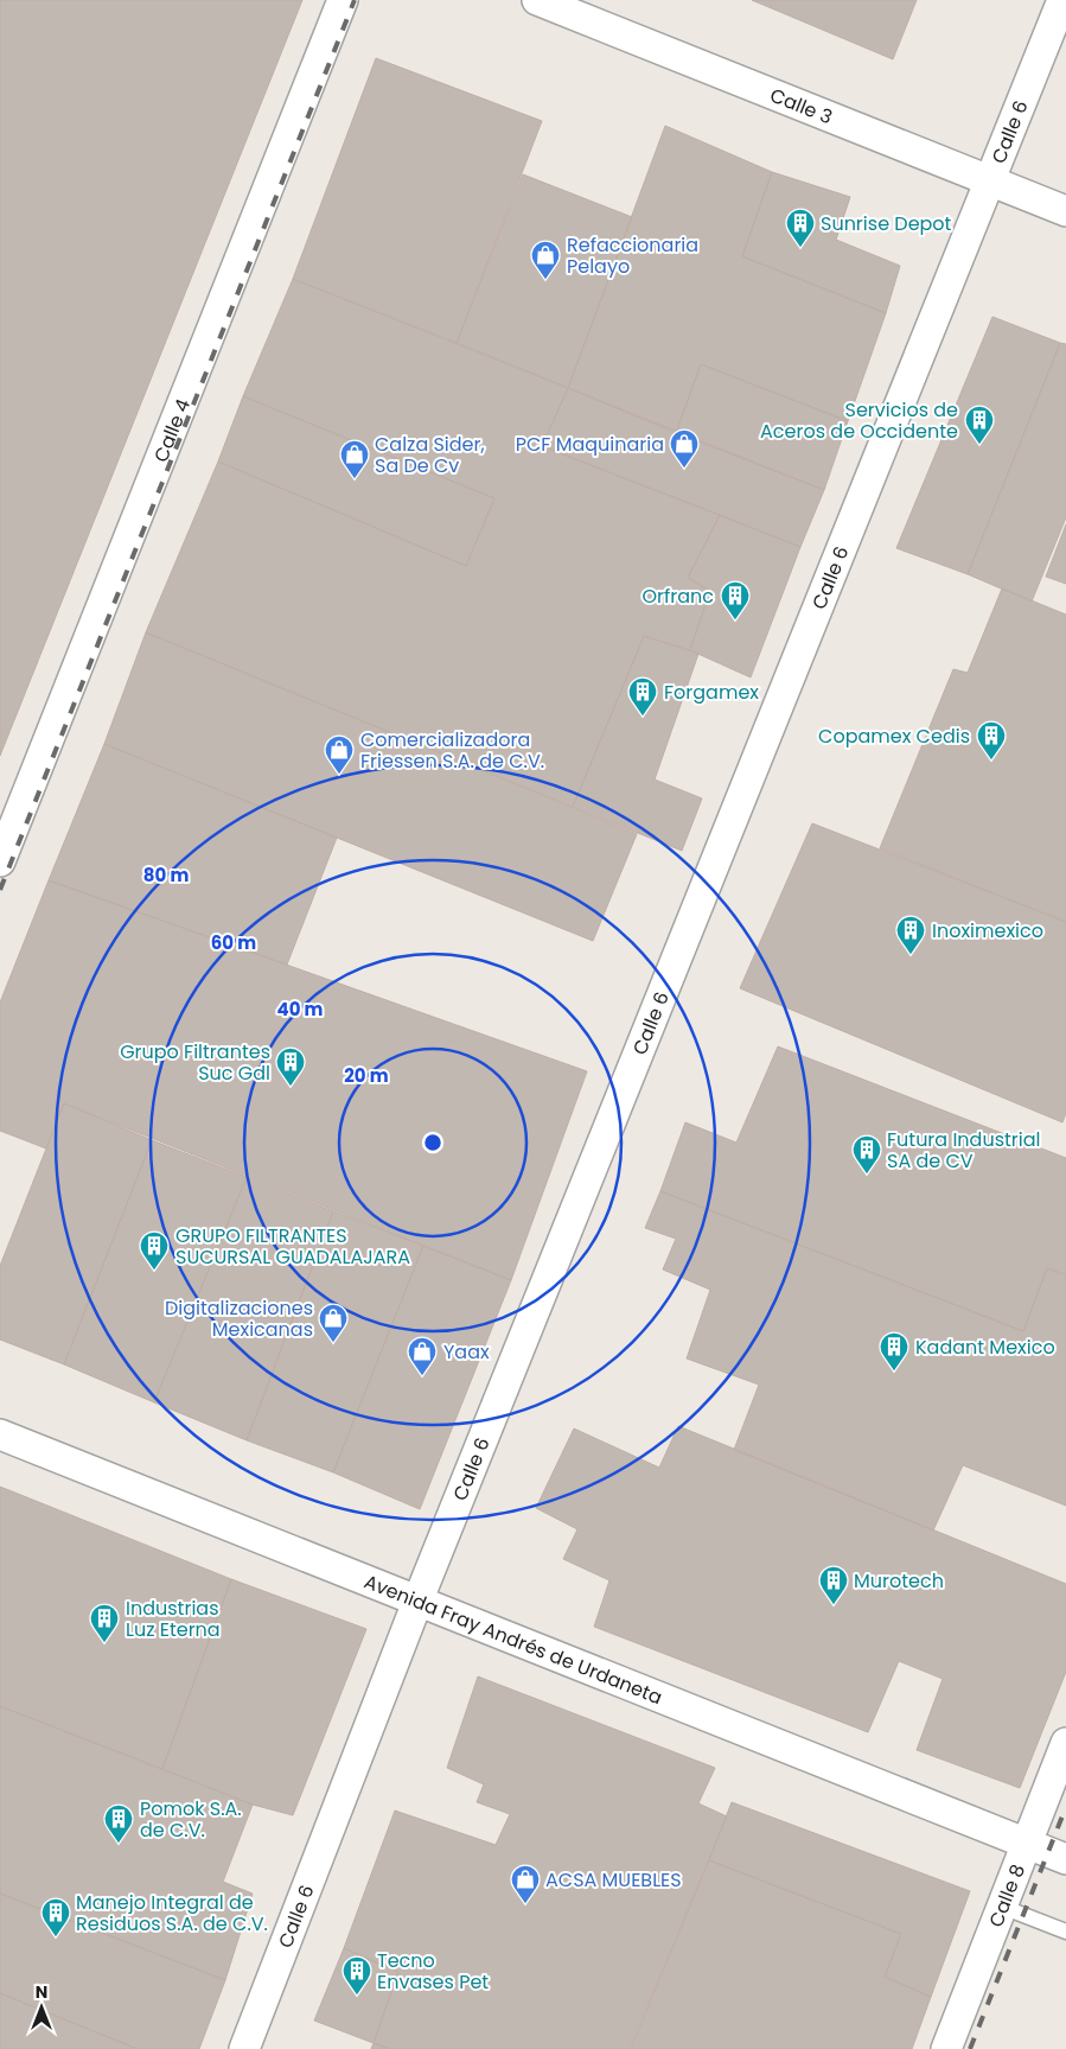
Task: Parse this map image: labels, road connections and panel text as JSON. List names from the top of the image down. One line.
{"streets":{"street":["Calle 3","Calle 6","Calle 4","Avenida Fray Andrés de Urdaneta","Calle 8"]},"crossings":[["Calle 3","Calle 6"],["Calle 6","Avenida Fray Andrés de Urdaneta"],["Avenida Fray Andrés de Urdaneta","Calle 8"]],"places":{"building":["Sunrise Depot","Servicios de Aceros de Occidente","Orfranc","Forgamex","Copamex Cedis","Inoximexico","Grupo Filtrantes Suc Gdl","Futura Industrial SA de CV","GRUPO FILTRANTES SUCURSAL GUADALAJARA","Kadant Mexico","Murotech","Industrias Luz Eterna","Pomok S.A. de C.V.","Manejo Integral de Residuos S.A. de C.V.","Tecno Envases Pet"],"shop":["Refaccionaria Pelayo","PCF Maquinaria","Calza Sider, Sa De Cv","Comercializadora Friessen S.A. de C.V.","Digitalizaciones Mexicanas","Yaax","ACSA MUEBLES"]},"north":"top","rings":["80 m","60 m","40 m","20 m"]}
